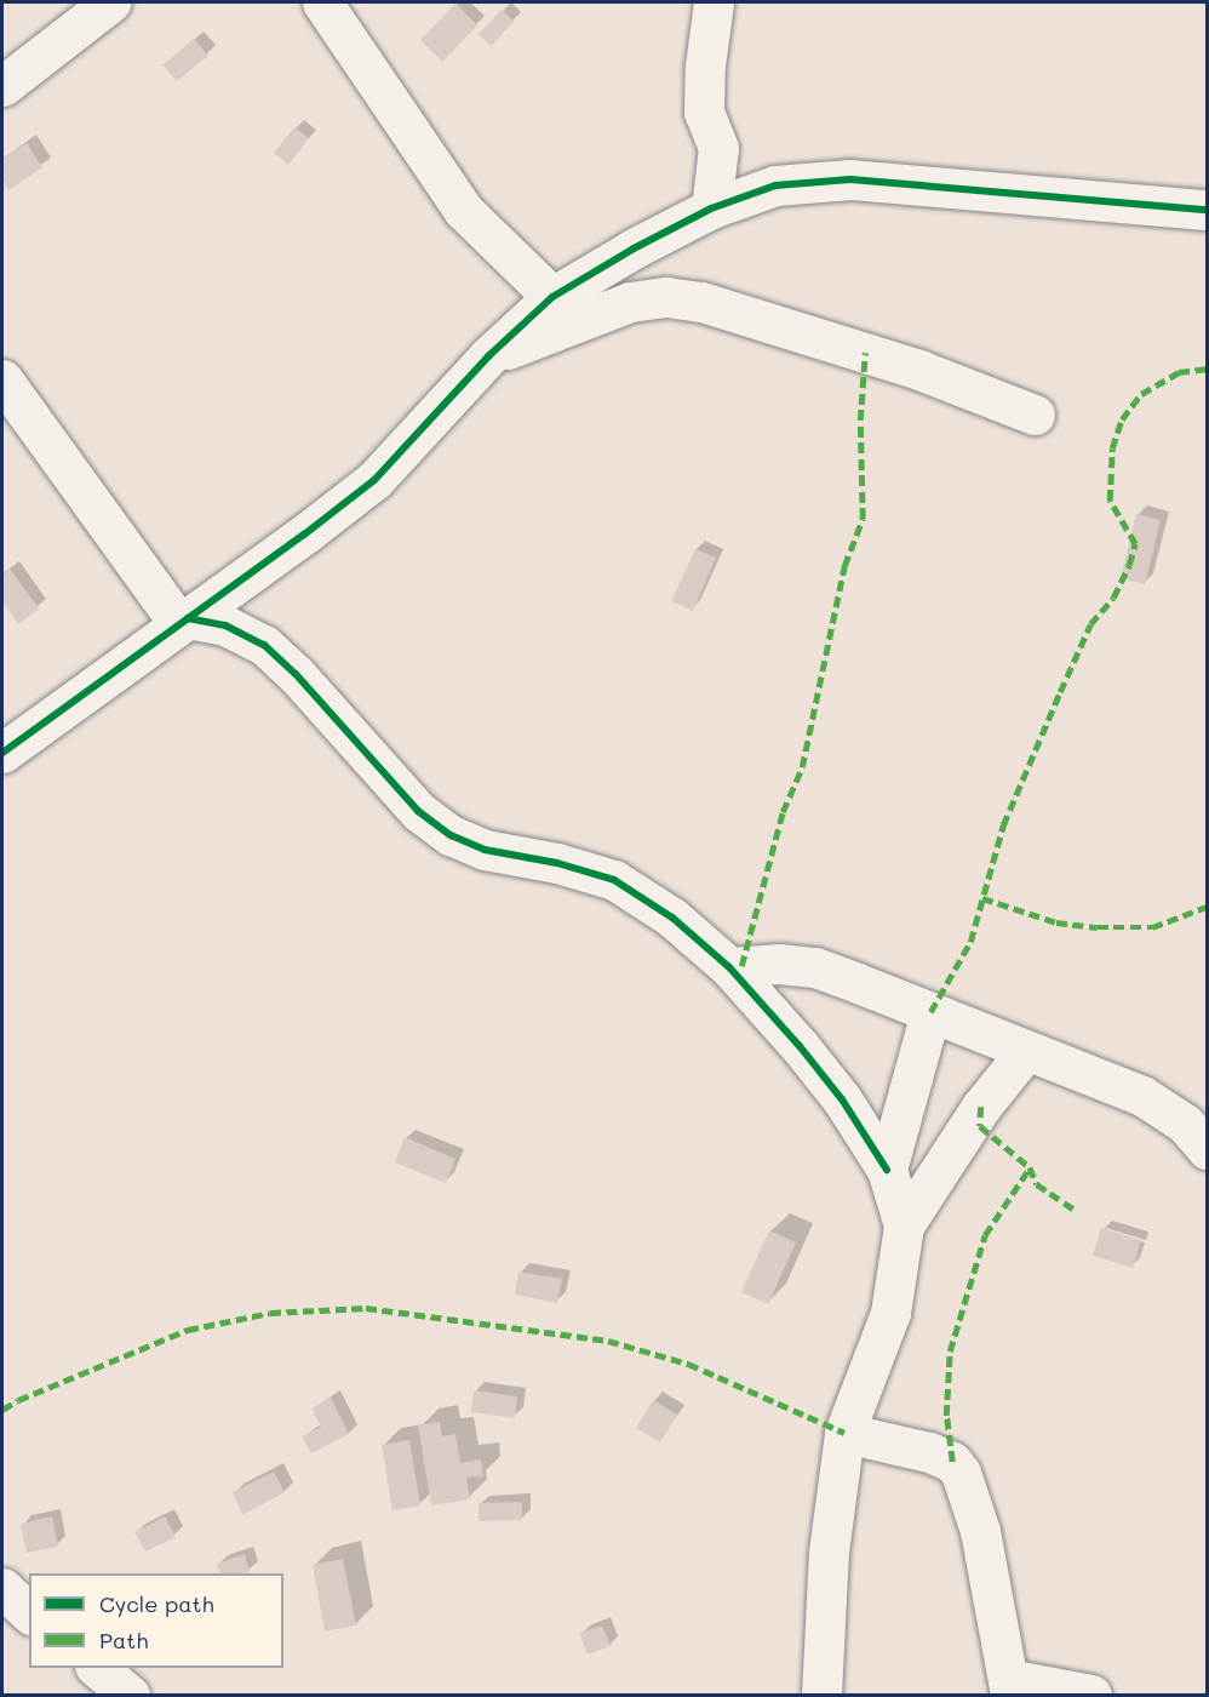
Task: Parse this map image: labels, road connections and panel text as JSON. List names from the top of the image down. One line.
{"legend":["Cycle path","Path"]}
